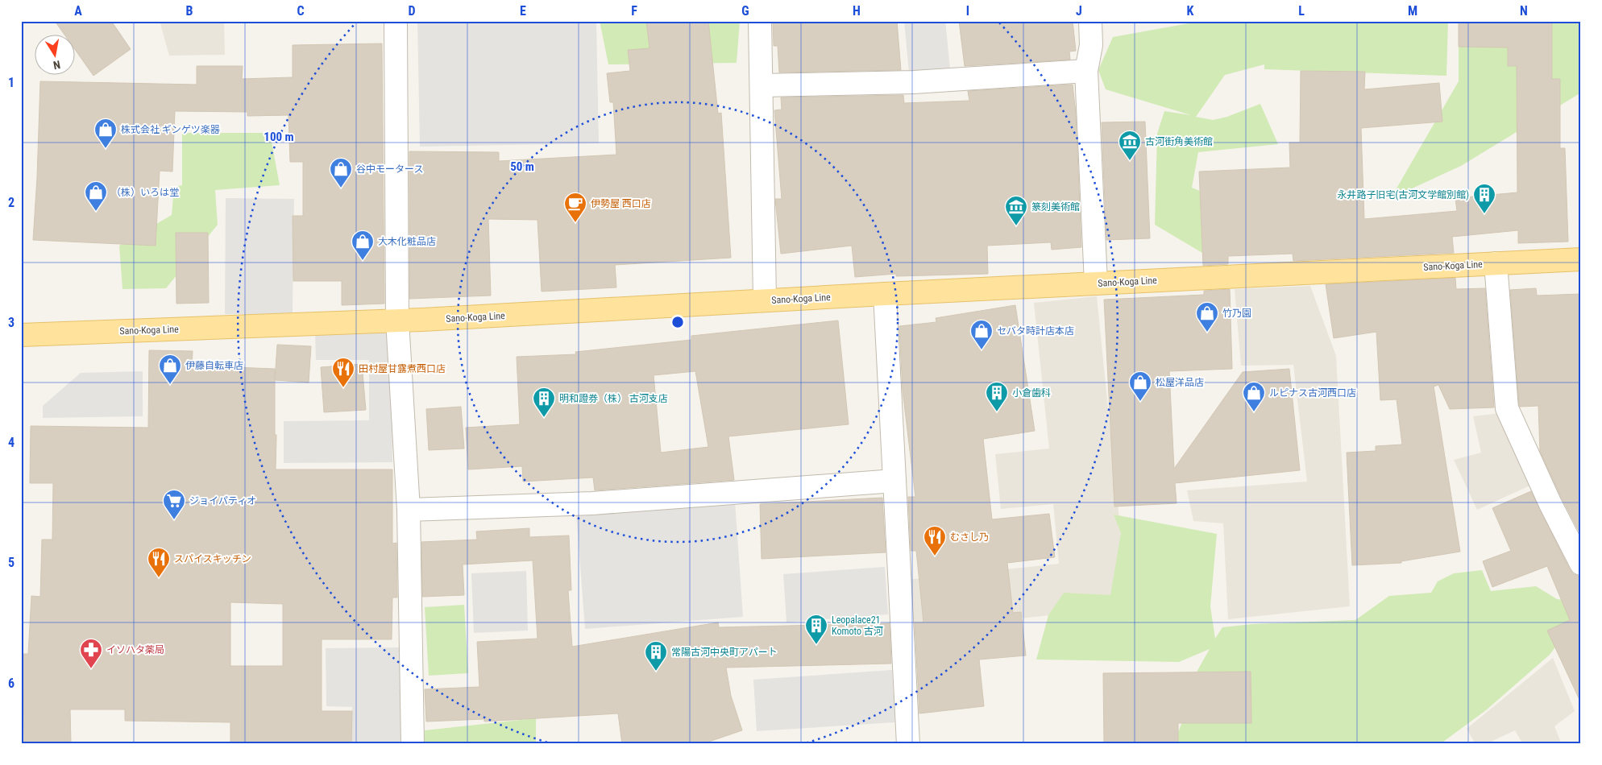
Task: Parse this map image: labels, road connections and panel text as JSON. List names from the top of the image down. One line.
{"streets":{"main road":["Sano-Koga Line"]},"places":{"shop":["株式会社 ギンゲツ楽器","谷中モータース","（株）いろは堂","大木化粧品店","竹乃園","セバタ時計店本店","伊藤自転車店","松屋洋品店","ルピナス古河西口店"],"museum":["古河街角美術館","篆刻美術館"],"building":["永井路子旧宅(古河文学館別館)","小倉歯科","明和證券（株） 古河支店","Leopalace21 Komoto 古河","常陽古河中央町アパート"],"cafe":["伊勢屋 西口店"],"restaurant":["田村屋甘露煮西口店","むさし乃","スパイスキッチン"],"supermarket":["ジョイパティオ"],"pharmacy":["イソハタ薬局"]},"north":"bottom","grid":{"columns":["A","B","C","D","E","F","G","H","I","J","K","L","M","N"],"rows":["1","2","3","4","5","6"]},"rings":["100 m","50 m"]}
